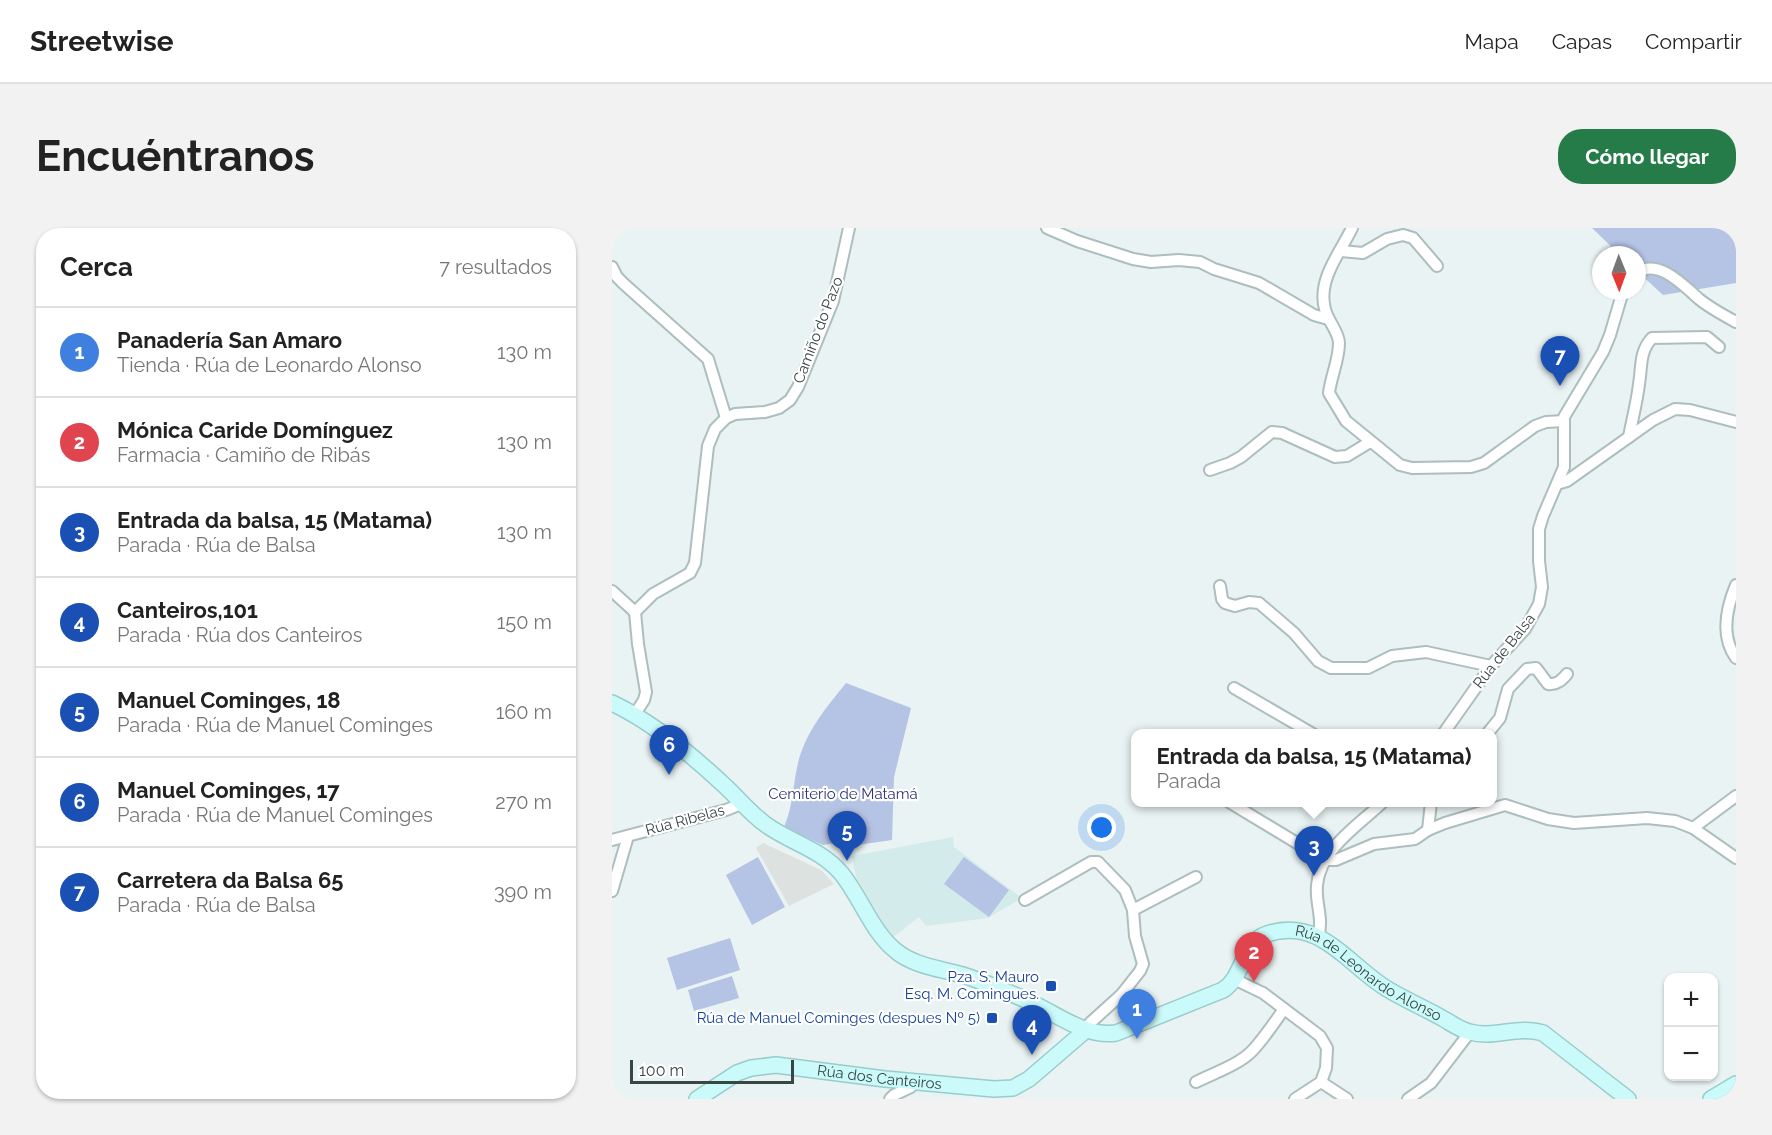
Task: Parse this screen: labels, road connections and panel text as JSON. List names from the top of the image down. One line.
{"streets":{"street":["Camiño do Pazo","Rúa de Balsa","Rúa Ribelas","Rúa de Leonardo Alonso","Rúa dos Canteiros"]},"crossings":[["Rúa de Leonardo Alonso","Rúa dos Canteiros"]],"parks":["Cemiterio de Matamá"],"places":{"transit":["Pza. S. Mauro Esq. M. Comingues.","Rúa de Manuel Cominges (despues Nº 5)"]},"scale_bar":"100 m","north":"bottom","page":{"header":"Streetwise","nav":["Mapa","Capas","Compartir"],"buttons":"Cómo llegar","title":"Encuéntranos","heading":["Cerca","7 resultados"],"list":[{"mark":"1","name":"Panadería San Amaro","note":"Tienda · Rúa de Leonardo Alonso","value":"130 m"},{"mark":"2","name":"Mónica Caride Domínguez","note":"Farmacia · Camiño de Ribás","value":"130 m"},{"mark":"3","name":"Entrada da balsa, 15 (Matama)","note":"Parada · Rúa de Balsa","value":"130 m"},{"mark":"4","name":"Canteiros,101","note":"Parada · Rúa dos Canteiros","value":"150 m"},{"mark":"5","name":"Manuel Cominges, 18","note":"Parada · Rúa de Manuel Cominges","value":"160 m"},{"mark":"6","name":"Manuel Cominges, 17","note":"Parada · Rúa de Manuel Cominges","value":"270 m"},{"mark":"7","name":"Carretera da Balsa 65","note":"Parada · Rúa de Balsa","value":"390 m"}],"pins":["7","6","5","3","2","1","4"],"popup":["Entrada da balsa, 15 (Matama)","Parada"],"map_buttons":["+","−"],"scale":"100 m"}}
